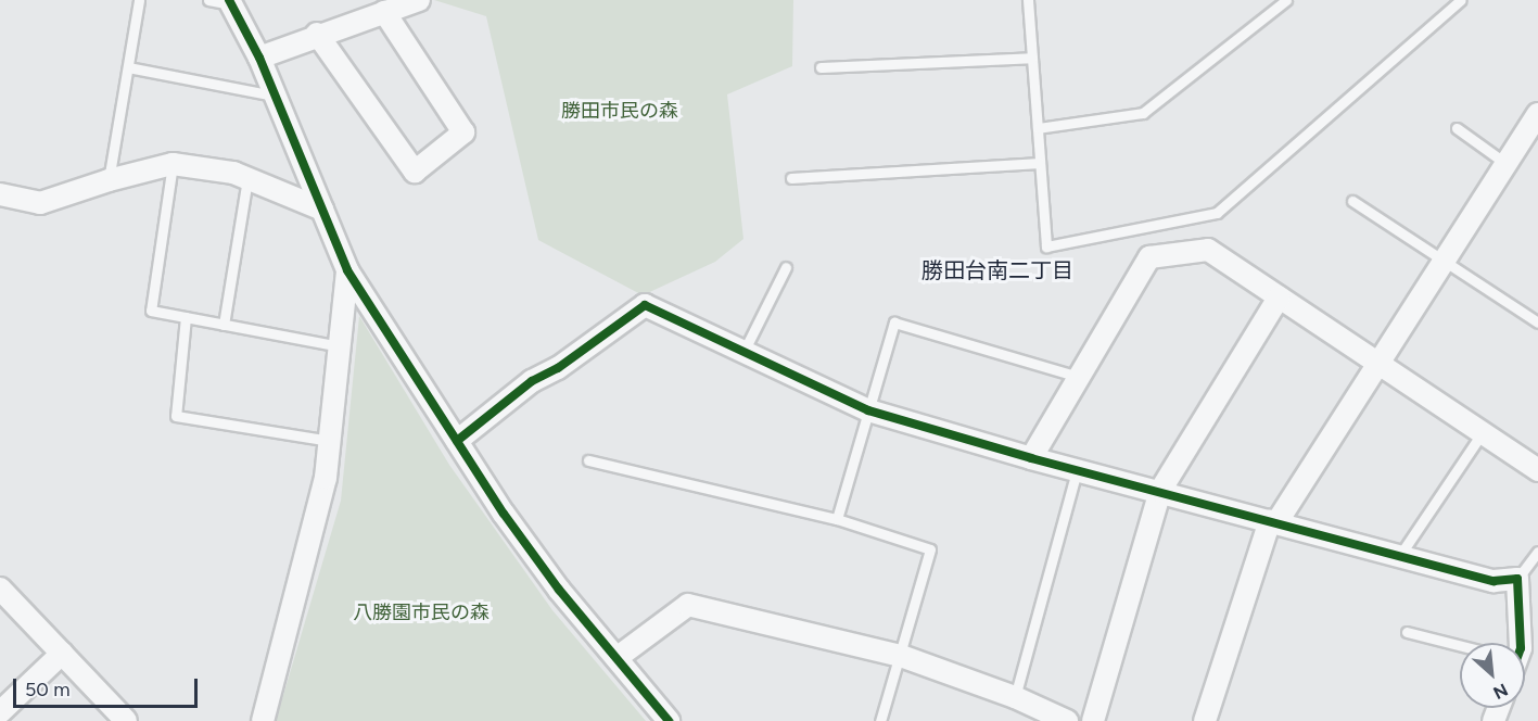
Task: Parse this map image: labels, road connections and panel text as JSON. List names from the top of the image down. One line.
{"districts":["勝田台南二丁目"],"parks":["勝田市民の森","八勝園市民の森"],"scale_bar":"50 m","north":"bottom right"}
